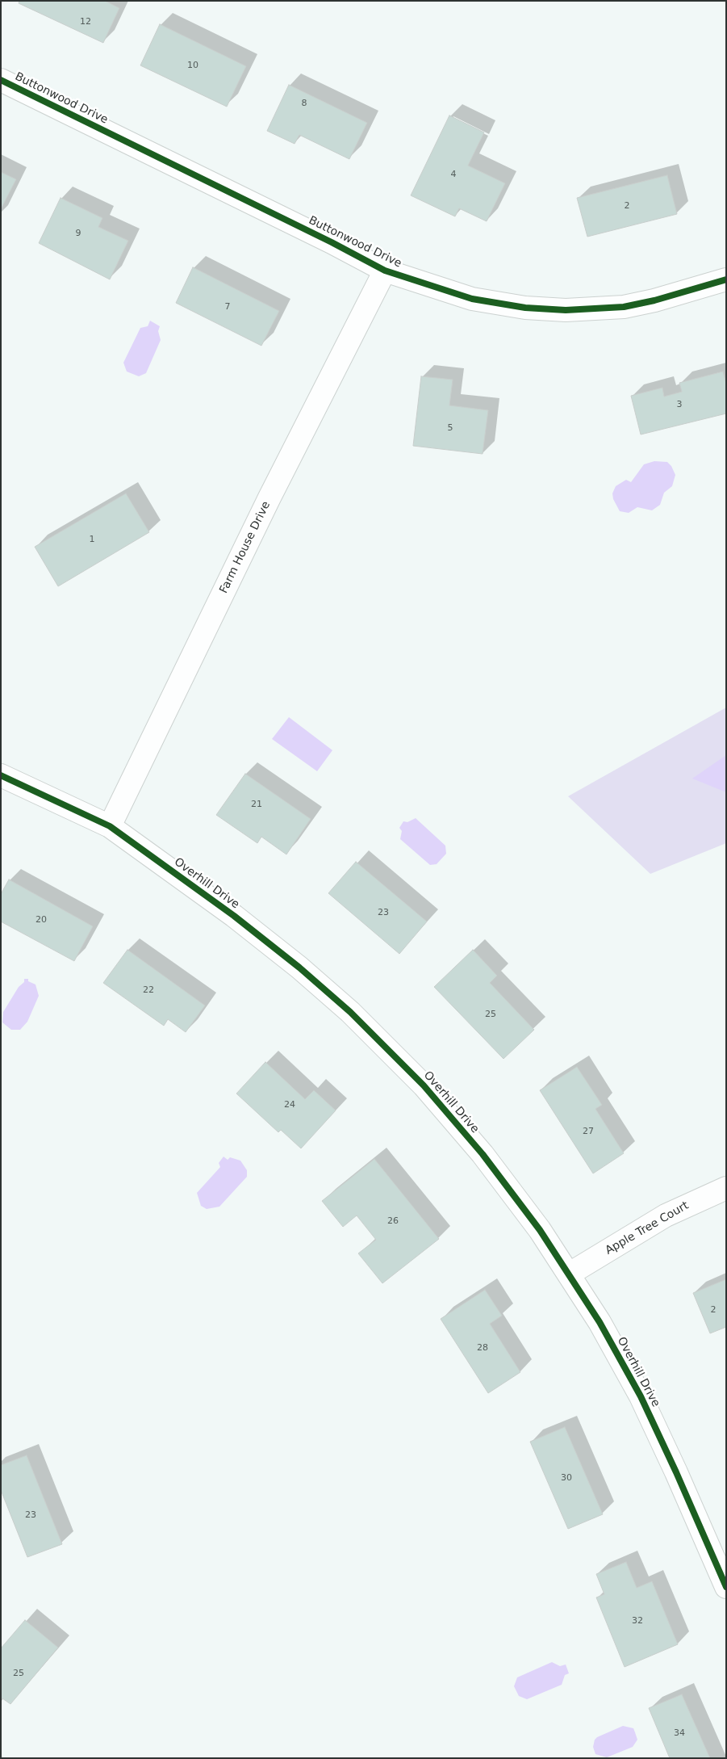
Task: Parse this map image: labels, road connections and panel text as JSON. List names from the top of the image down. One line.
{"streets":{"street":["Buttonwood Drive","Farm House Drive","Overhill Drive","Apple Tree Court"]},"crossings":[["Buttonwood Drive","Farm House Drive"],["Farm House Drive","Overhill Drive"],["Overhill Drive","Apple Tree Court"]],"house_numbers":["12","10","8","4","2","9","7","3","5","1","21","23","20","22","25","24","27","26","2","28","30","23","32","25","34"]}
